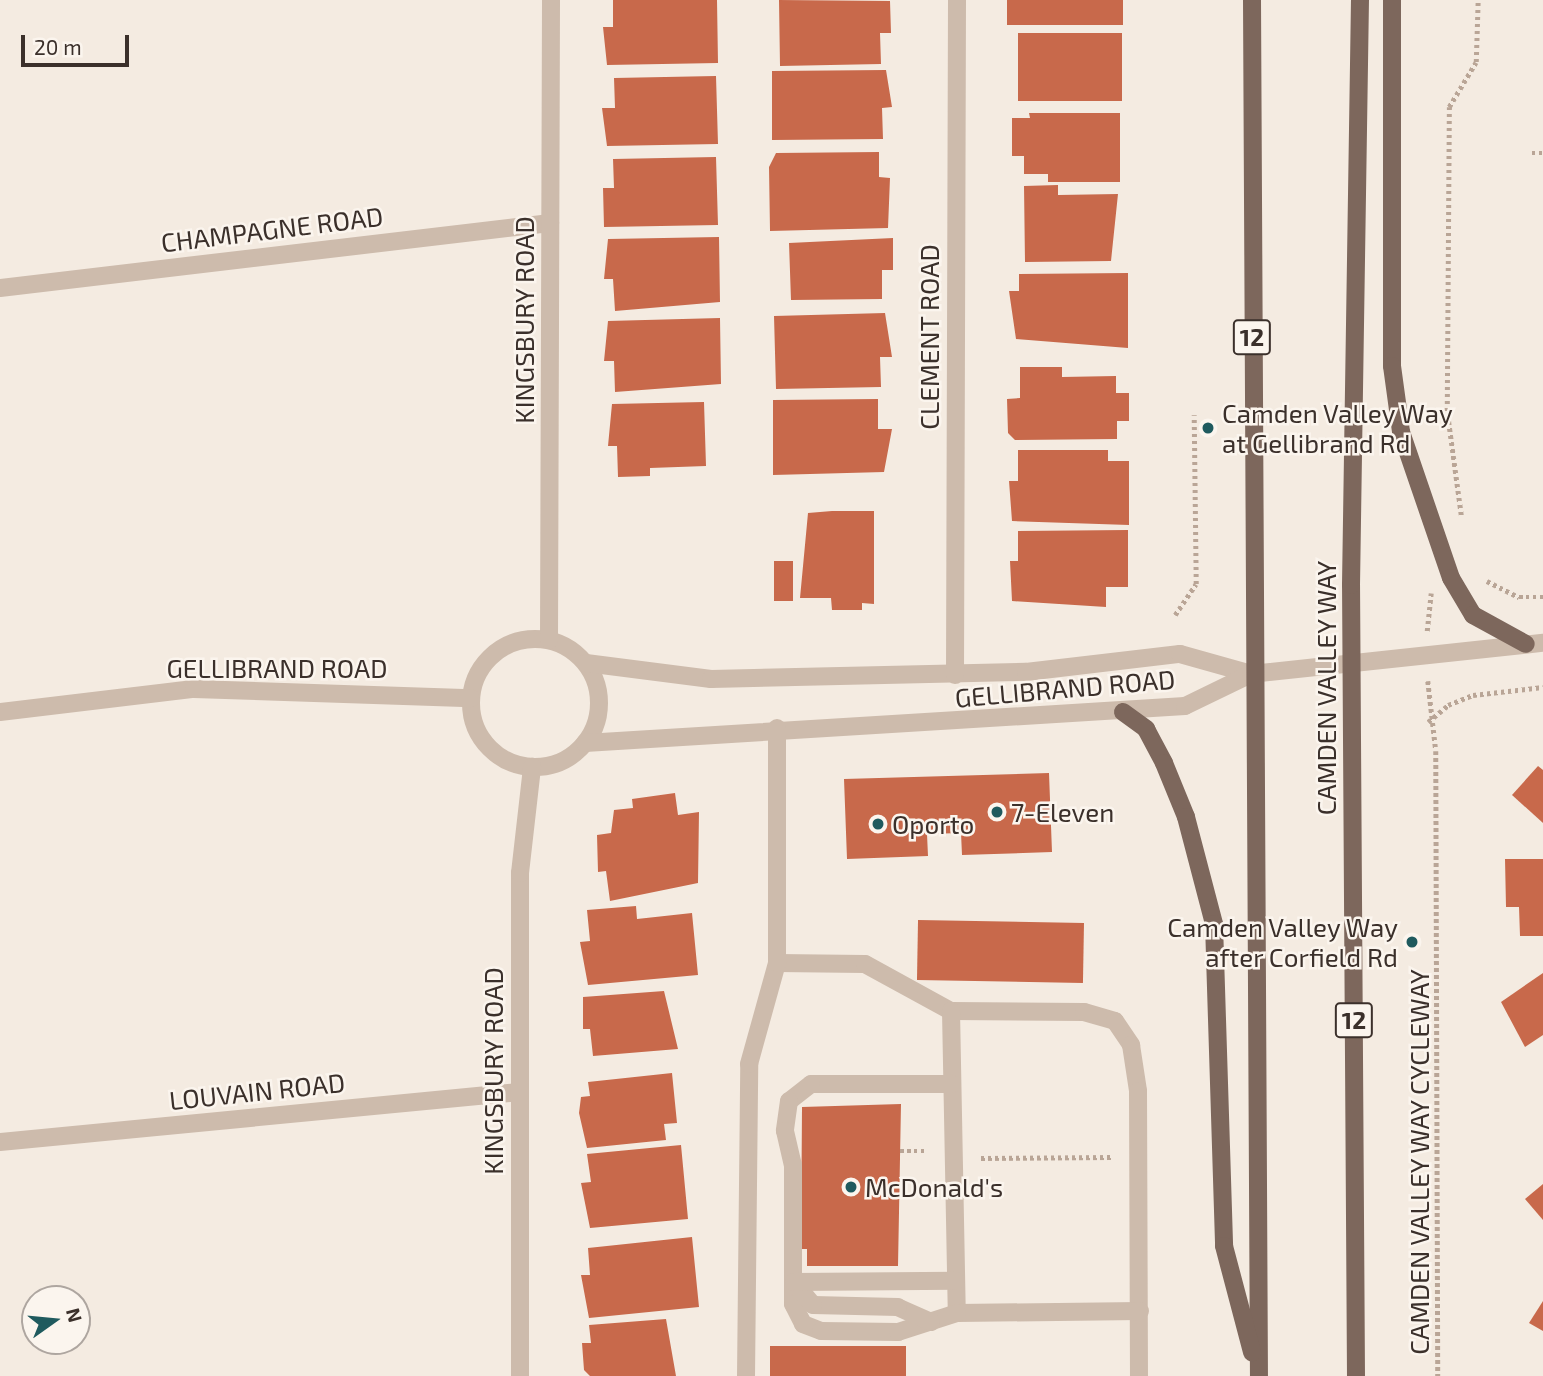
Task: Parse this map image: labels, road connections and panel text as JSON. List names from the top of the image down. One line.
{"streets":{"main road":["12","CAMDEN VALLEY WAY"],"street":["CHAMPAGNE ROAD","KINGSBURY ROAD","CLEMENT ROAD","GELLIBRAND ROAD","LOUVAIN ROAD"],"path":["CAMDEN VALLEY WAY CYCLEWAY"]},"crossings":[["CHAMPAGNE ROAD","KINGSBURY ROAD"],["KINGSBURY ROAD","GELLIBRAND ROAD"],["KINGSBURY ROAD","LOUVAIN ROAD"],["CLEMENT ROAD","GELLIBRAND ROAD"],["12","GELLIBRAND ROAD"]],"places":["Camden Valley Way at Gellibrand Rd","7-Eleven","Oporto","Camden Valley Way after Corfield Rd","McDonald's"],"scale_bar":"20 m","north":"right"}
